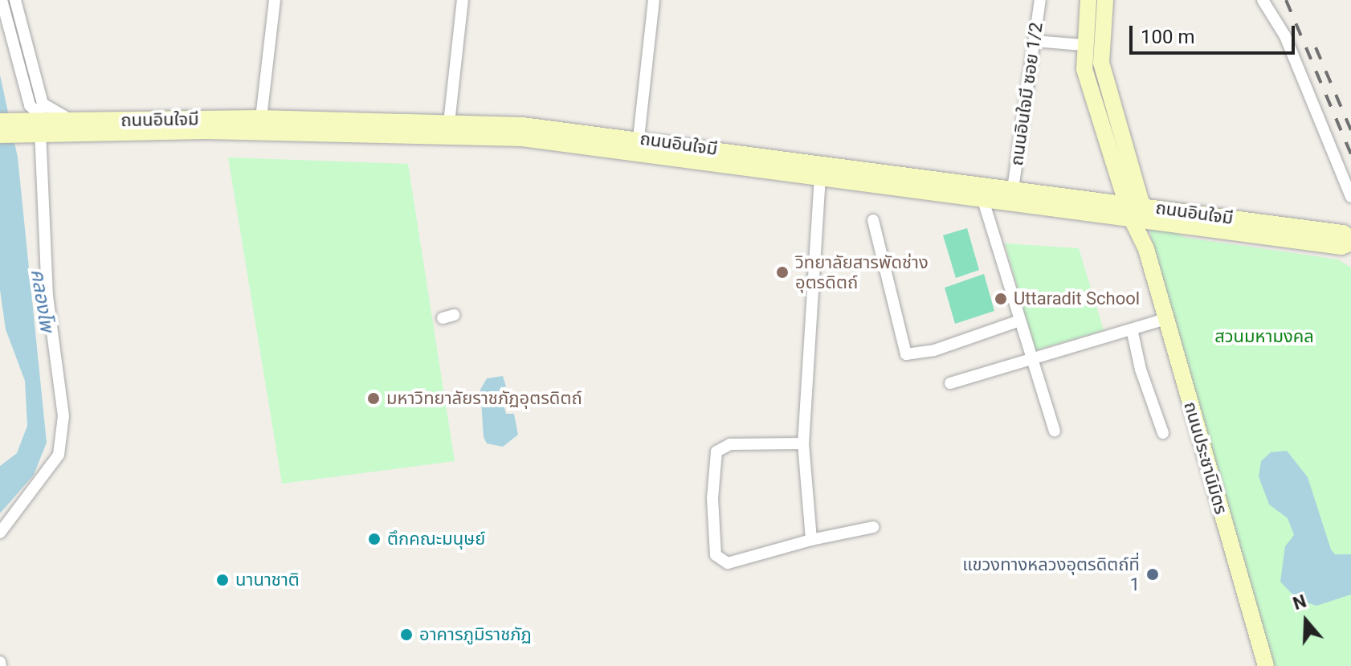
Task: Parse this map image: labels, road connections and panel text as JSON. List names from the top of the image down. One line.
{"streets":{"main road":["ถนนอินใจมี","ถนนประชานิมิตร"],"street":["ถนนอินใจมี ซอย 1/2"]},"crossings":[["ถนนอินใจมี ซอย 1/2","ถนนอินใจมี"],["ถนนอินใจมี","ถนนประชานิมิตร"]],"water":["คลองโพ"],"parks":["สวนมหามงคล"],"places":["วิทยาลัยสารพัดช่าง อุตรดิตถ์","Uttaradit School","มหาวิทยาลัยราชภัฏอุตรดิตถ์","ตึกคณะมนุษย์","แขวงทางหลวงอุตรดิตถ์ที่ 1","นานาชาติ","อาคารภูมิราชภัฏ"],"scale_bar":"100 m","north":"top"}
